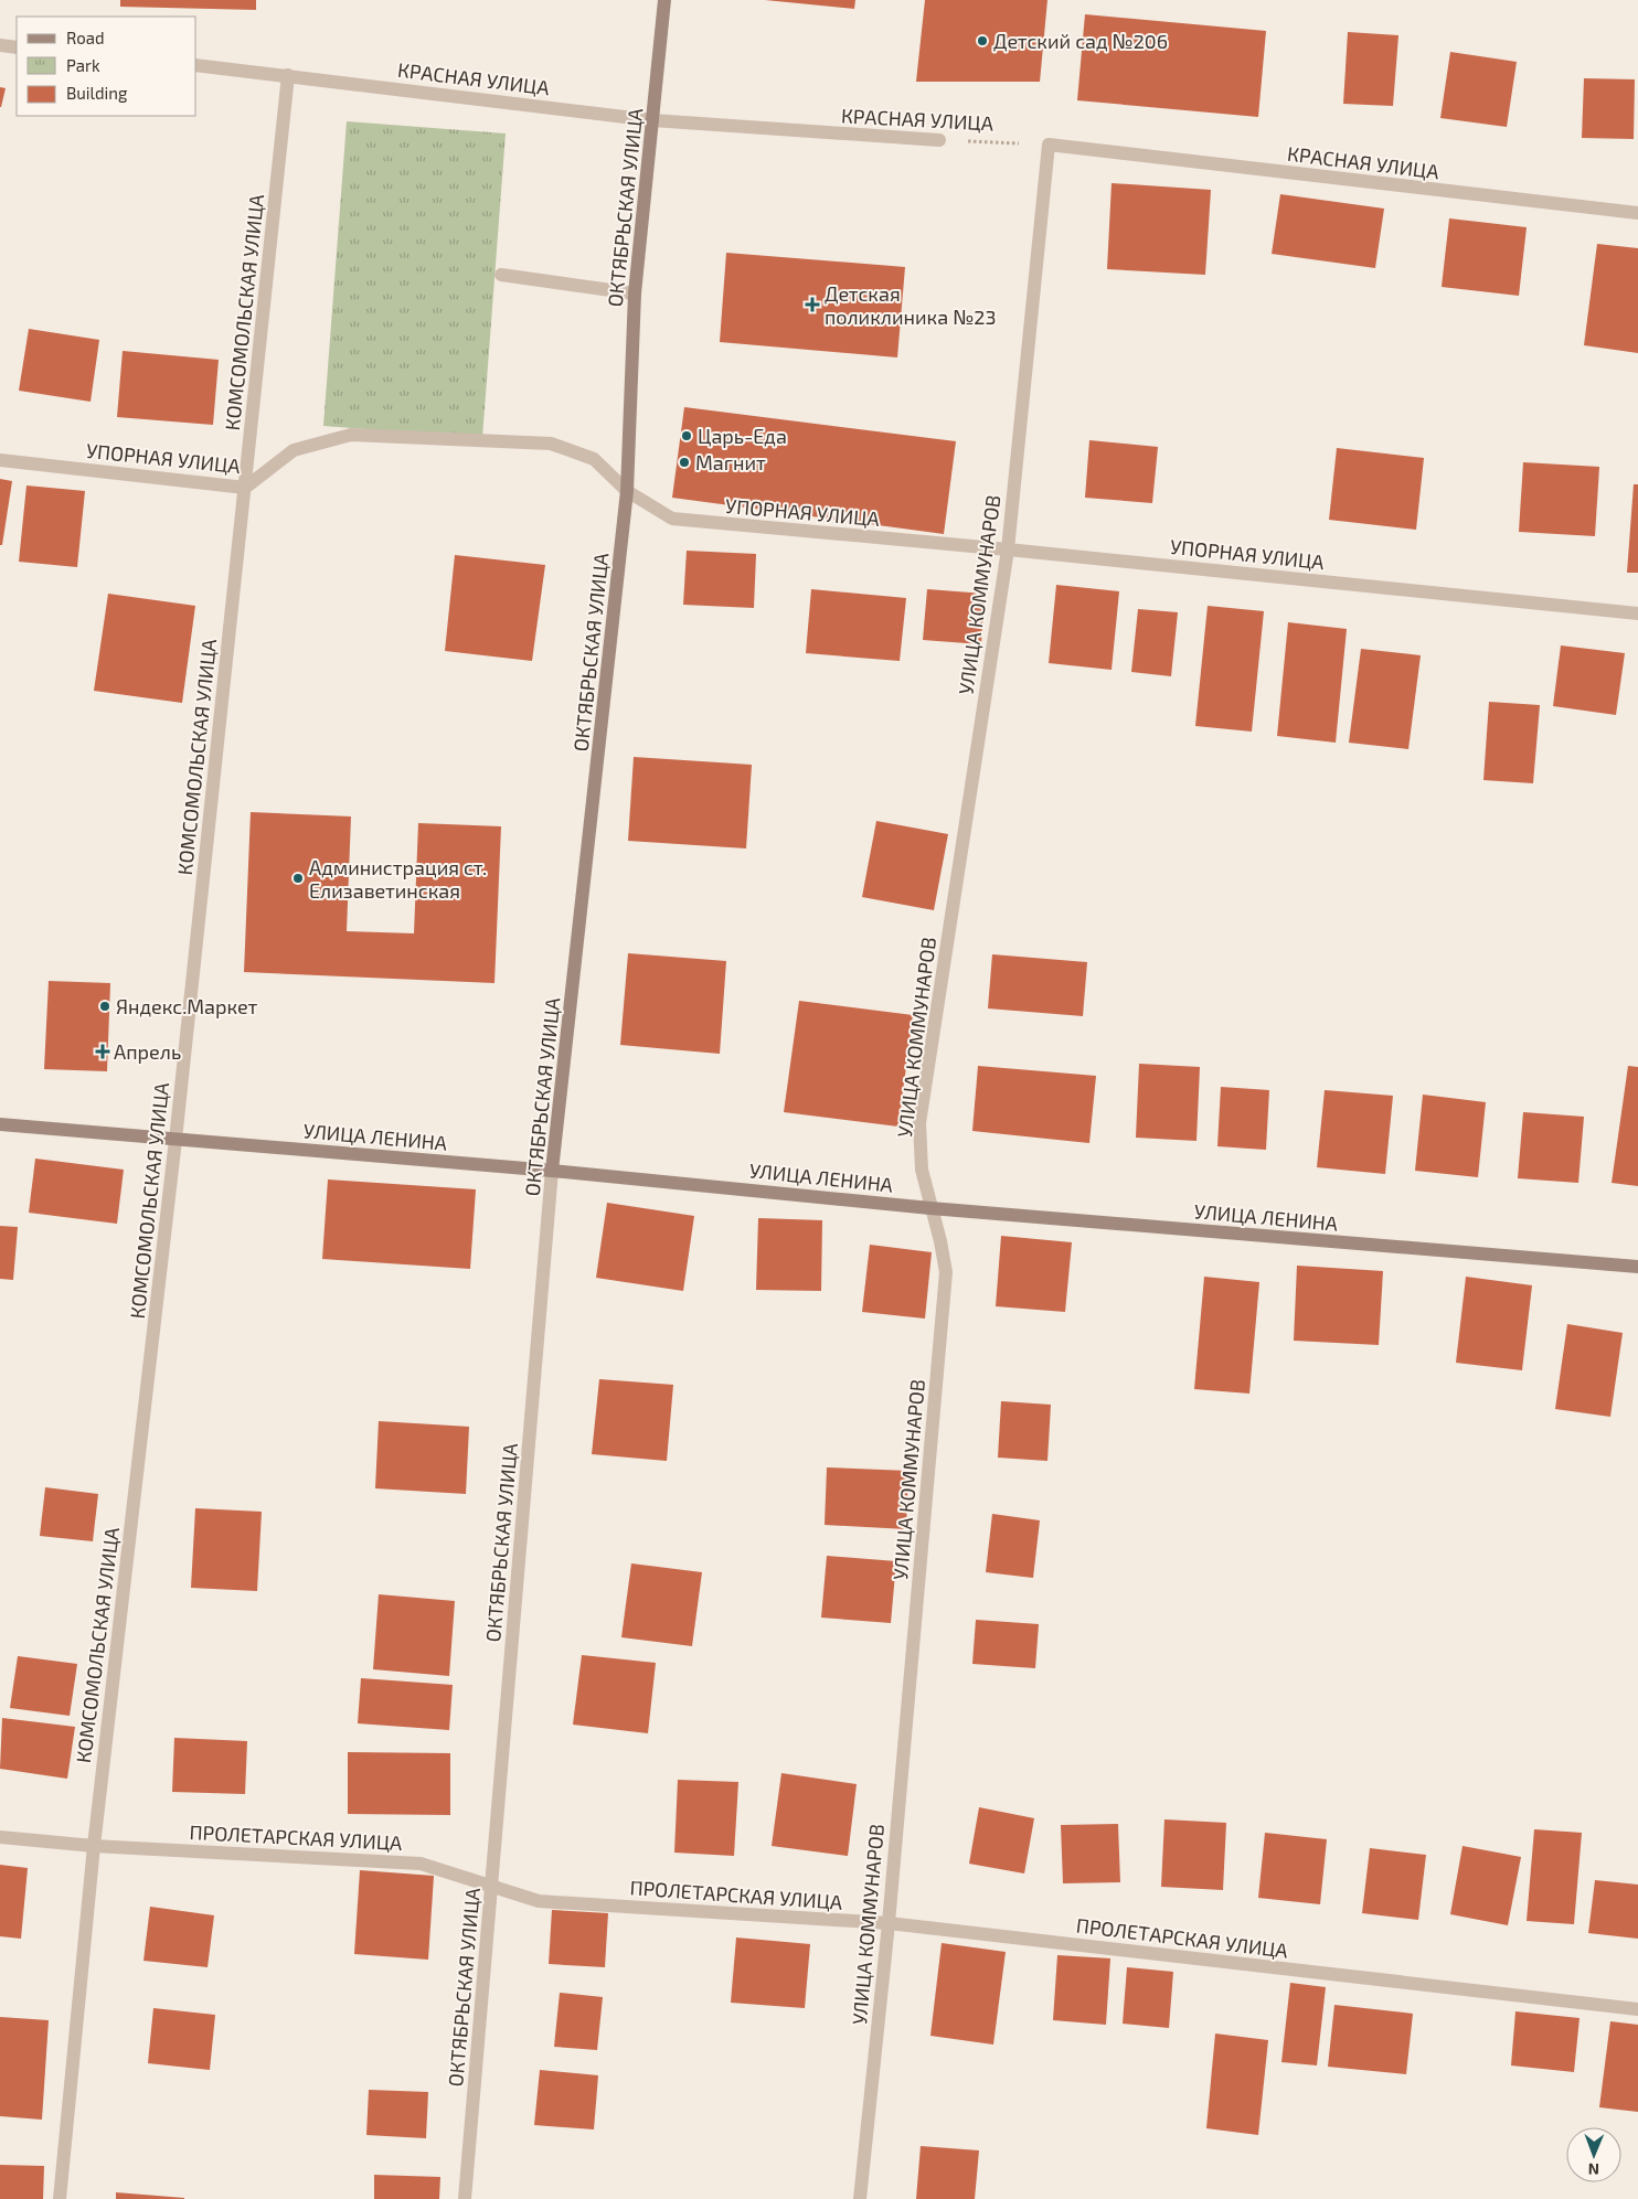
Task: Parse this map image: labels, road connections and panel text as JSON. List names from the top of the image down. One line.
{"streets":{"street":["КРАСНАЯ УЛИЦА","ОКТЯБРЬСКАЯ УЛИЦА","КОМСОМОЛЬСКАЯ УЛИЦА","УПОРНАЯ УЛИЦА","УЛИЦА КОММУНАРОВ","УЛИЦА ЛЕНИНА","ПРОЛЕТАРСКАЯ УЛИЦА"]},"crossings":[["КРАСНАЯ УЛИЦА","ОКТЯБРЬСКАЯ УЛИЦА"],["КРАСНАЯ УЛИЦА","КОМСОМОЛЬСКАЯ УЛИЦА"],["КРАСНАЯ УЛИЦА","УЛИЦА КОММУНАРОВ"],["ОКТЯБРЬСКАЯ УЛИЦА","УПОРНАЯ УЛИЦА"],["ОКТЯБРЬСКАЯ УЛИЦА","УЛИЦА ЛЕНИНА"],["ОКТЯБРЬСКАЯ УЛИЦА","ПРОЛЕТАРСКАЯ УЛИЦА"],["КОМСОМОЛЬСКАЯ УЛИЦА","УПОРНАЯ УЛИЦА"],["КОМСОМОЛЬСКАЯ УЛИЦА","УЛИЦА ЛЕНИНА"],["КОМСОМОЛЬСКАЯ УЛИЦА","ПРОЛЕТАРСКАЯ УЛИЦА"],["УПОРНАЯ УЛИЦА","УЛИЦА КОММУНАРОВ"],["УЛИЦА КОММУНАРОВ","УЛИЦА ЛЕНИНА"],["УЛИЦА КОММУНАРОВ","ПРОЛЕТАРСКАЯ УЛИЦА"]],"places":{"other":["Детский сад №206","Царь-Еда","Магнит","Администрация ст. Елизаветинская","Яндекс.Маркет"],"health":["Детская поликлиника №23","Апрель"]},"legend":["Road","Park","Building"],"north":"bottom"}
